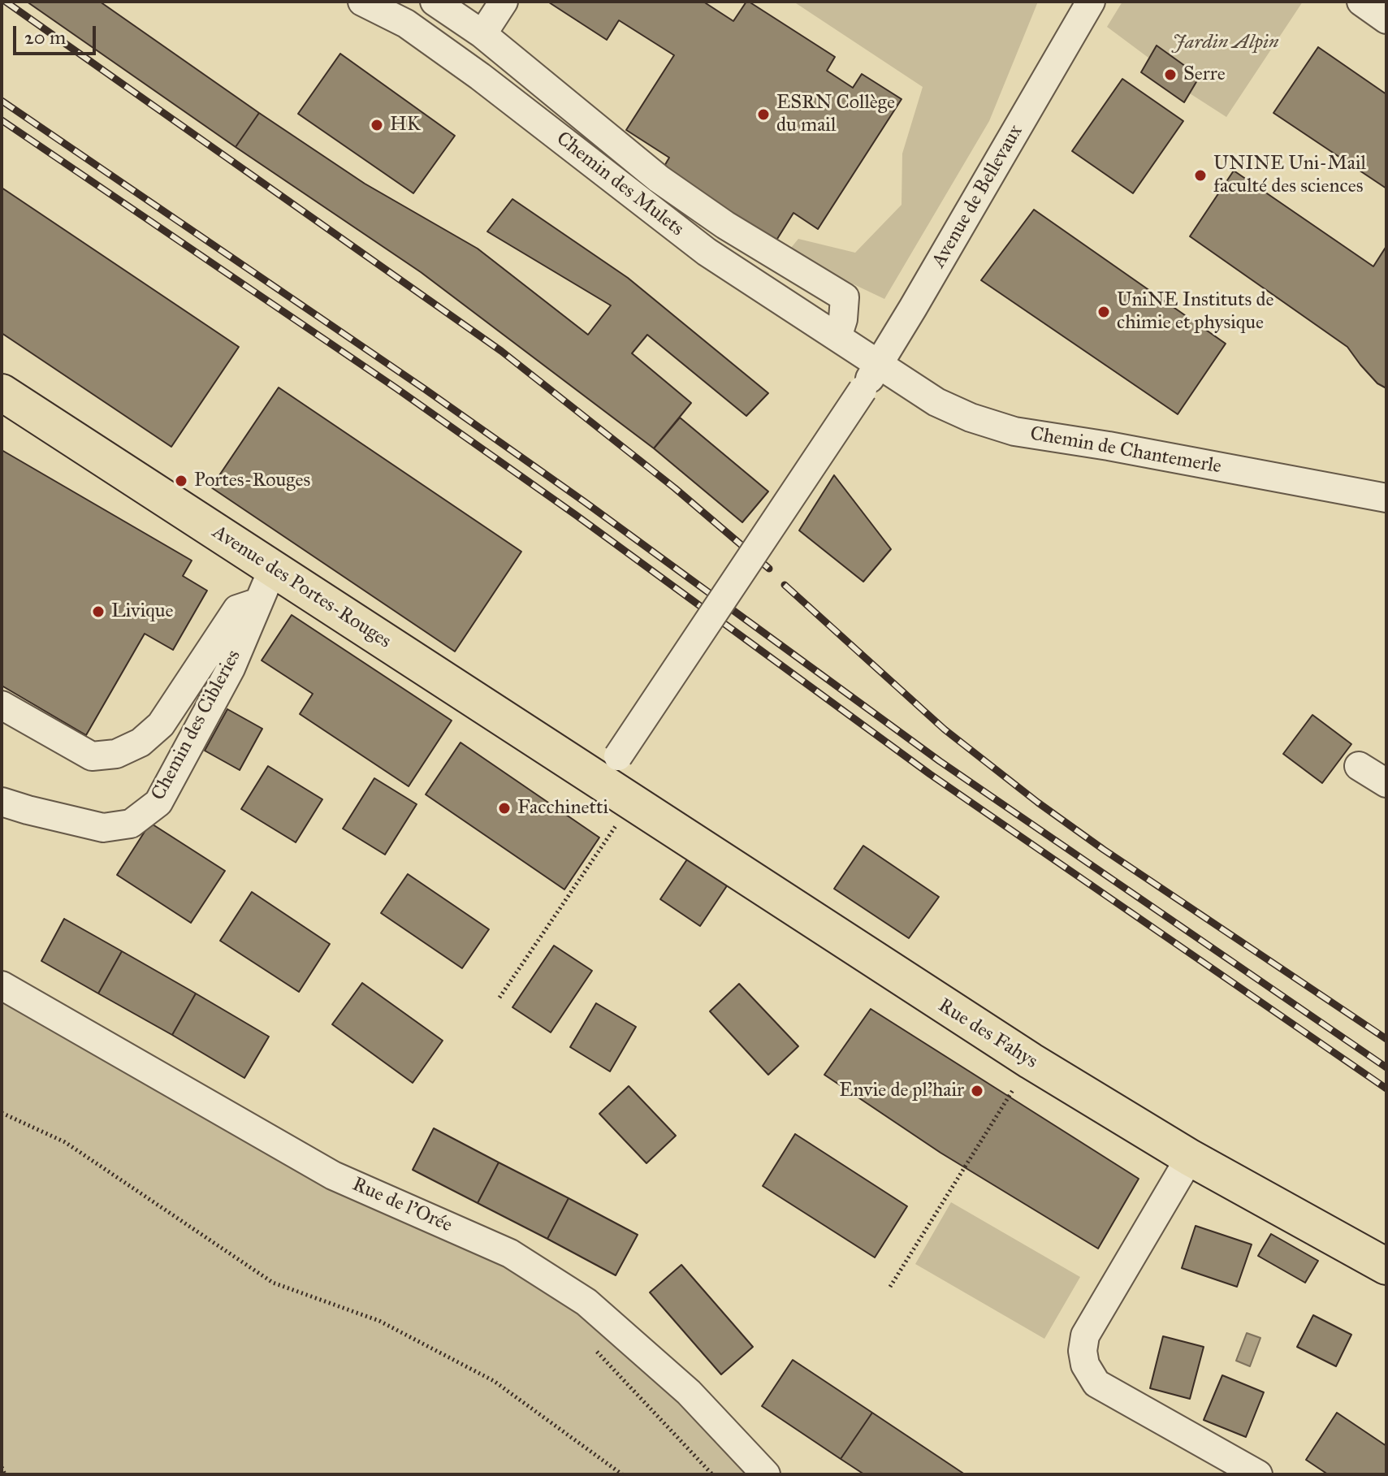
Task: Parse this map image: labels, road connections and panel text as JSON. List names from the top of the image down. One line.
{"streets":{"main road":["Avenue des Portes-Rouges","Rue des Fahys"],"street":["Chemin des Mulets","Avenue de Bellevaux","Chemin de Chantemerle","Chemin des Cibleries","Rue de l'Orée"]},"crossings":[["Chemin des Mulets","Avenue de Bellevaux"],["Chemin des Mulets","Chemin de Chantemerle"],["Avenue de Bellevaux","Chemin de Chantemerle"],["Avenue de Bellevaux","Avenue des Portes-Rouges"],["Avenue de Bellevaux","Rue des Fahys"],["Avenue des Portes-Rouges","Chemin des Cibleries"],["Avenue des Portes-Rouges","Rue des Fahys"]],"parks":["Jardin Alpin"],"places":["Serre","ESRN Collège du mail","HK","UNINE Uni-Mail faculté des sciences","UniNE Instituts de chimie et physique","Portes-Rouges","Livique","Facchinetti","Envie de pl'hair"],"scale_bar":"20 m"}
